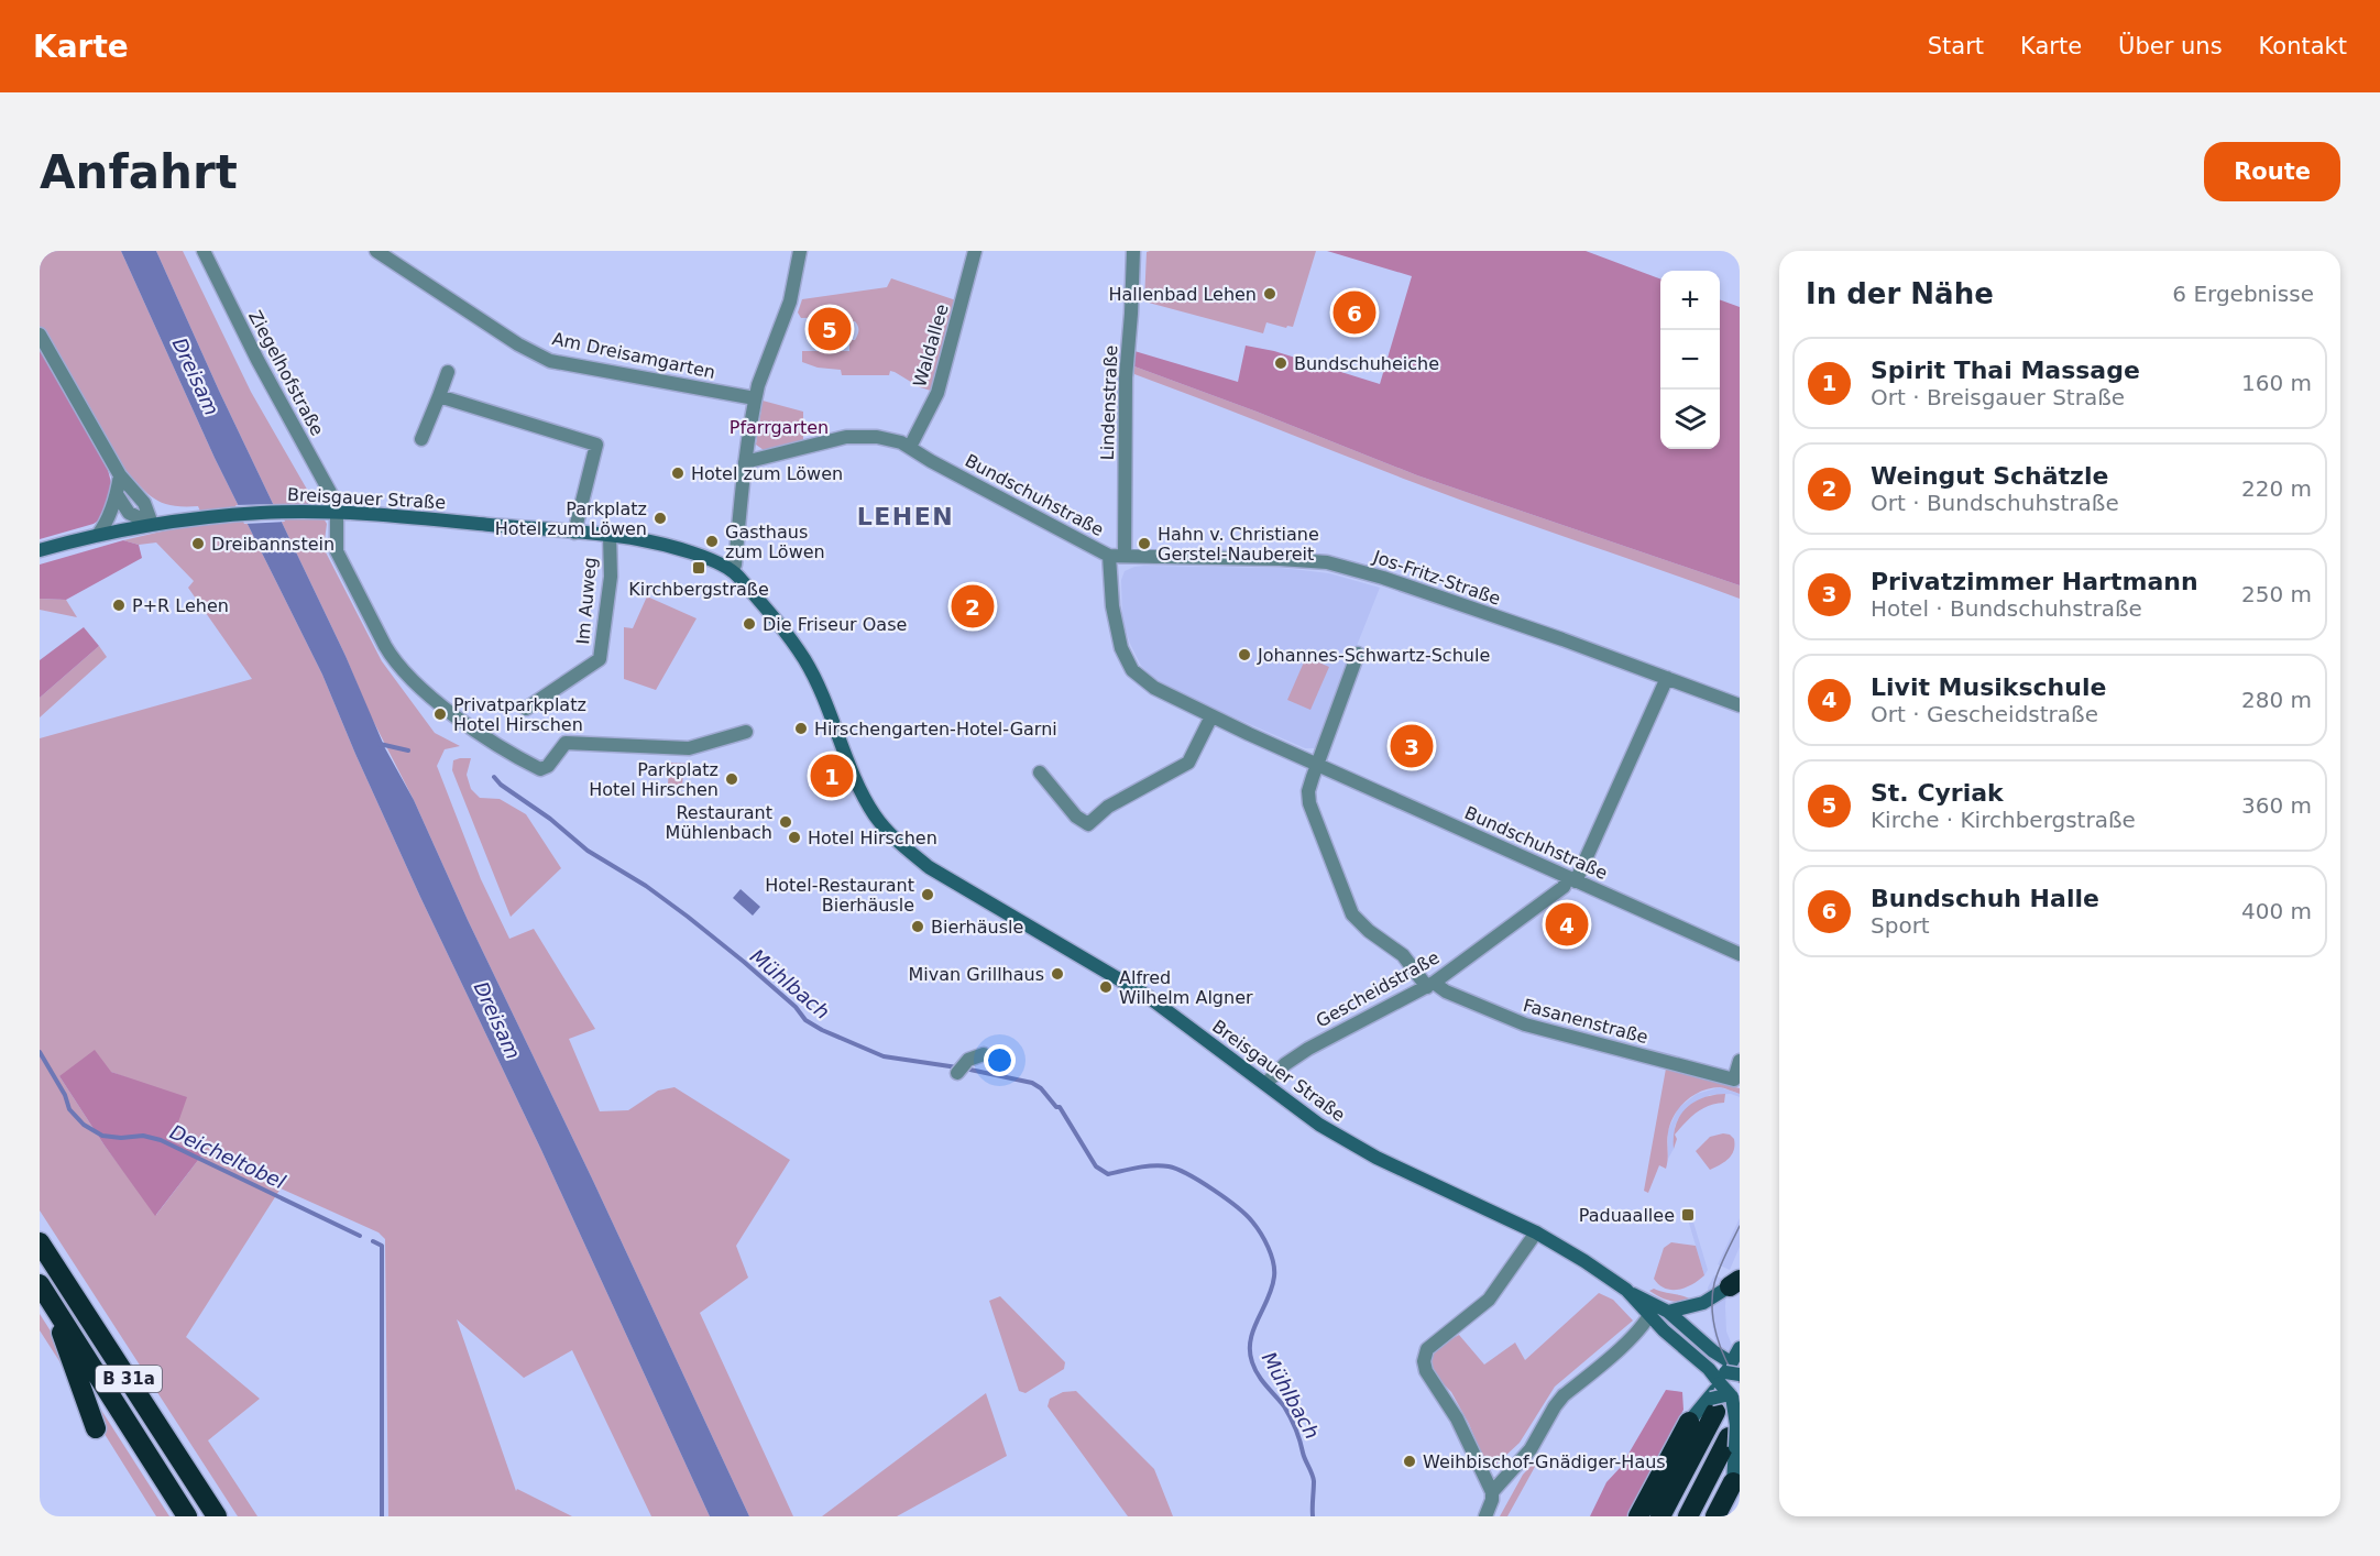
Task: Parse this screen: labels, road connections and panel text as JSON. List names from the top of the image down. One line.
{"streets":{"highway":["B 31a"],"street":["Waldallee","Am Dreisamgarten","Ziegelhofstraße","Lindenstraße","Bundschuhstraße","Breisgauer Straße","Jos-Fritz-Straße","Im Auweg","Gescheidstraße","Fasanenstraße"]},"crossings":[["Waldallee","Bundschuhstraße"],["Ziegelhofstraße","Breisgauer Straße"],["Lindenstraße","Jos-Fritz-Straße"],["Bundschuhstraße","Jos-Fritz-Straße"],["Bundschuhstraße","Gescheidstraße"],["Bundschuhstraße","Fasanenstraße"],["Breisgauer Straße","Im Auweg"],["Breisgauer Straße","Gescheidstraße"],["Jos-Fritz-Straße","Gescheidstraße"],["Gescheidstraße","Fasanenstraße"]],"districts":["LEHEN"],"water":["Dreisam","Mühlbach","Deicheltobel"],"parks":["Pfarrgarten"],"places":{"other":["Hallenbad Lehen","Bundschuheiche","Hotel zum Löwen","Parkplatz Hotel zum Löwen","Gasthaus zum Löwen","Dreibannstein","Hahn v. Christiane Gerstel-Naubereit","P+R Lehen","Die Friseur Oase","Johannes-Schwartz-Schule","Privatparkplatz Hotel Hirschen","Hirschengarten-Hotel-Garni","Parkplatz Hotel Hirschen","Restaurant Mühlenbach","Hotel Hirschen","Hotel-Restaurant Bierhäusle","Bierhäusle","Mivan Grillhaus","Alfred Wilhelm Algner","Weihbischof-Gnädiger-Haus"],"transit":["Kirchbergstraße","Paduaallee"]},"page":{"header":"Karte","nav":["Start","Karte","Über uns","Kontakt"],"buttons":"Route","title":"Anfahrt","heading":["In der Nähe","6 Ergebnisse"],"map_buttons":["+","−"],"pins":["6","5","2","3","1","4"],"list":[{"mark":"1","name":"Spirit Thai Massage","note":"Ort · Breisgauer Straße","value":"160 m"},{"mark":"2","name":"Weingut Schätzle","note":"Ort · Bundschuhstraße","value":"220 m"},{"mark":"3","name":"Privatzimmer Hartmann","note":"Hotel · Bundschuhstraße","value":"250 m"},{"mark":"4","name":"Livit Musikschule","note":"Ort · Gescheidstraße","value":"280 m"},{"mark":"5","name":"St. Cyriak","note":"Kirche · Kirchbergstraße","value":"360 m"},{"mark":"6","name":"Bundschuh Halle","note":"Sport","value":"400 m"}]}}
